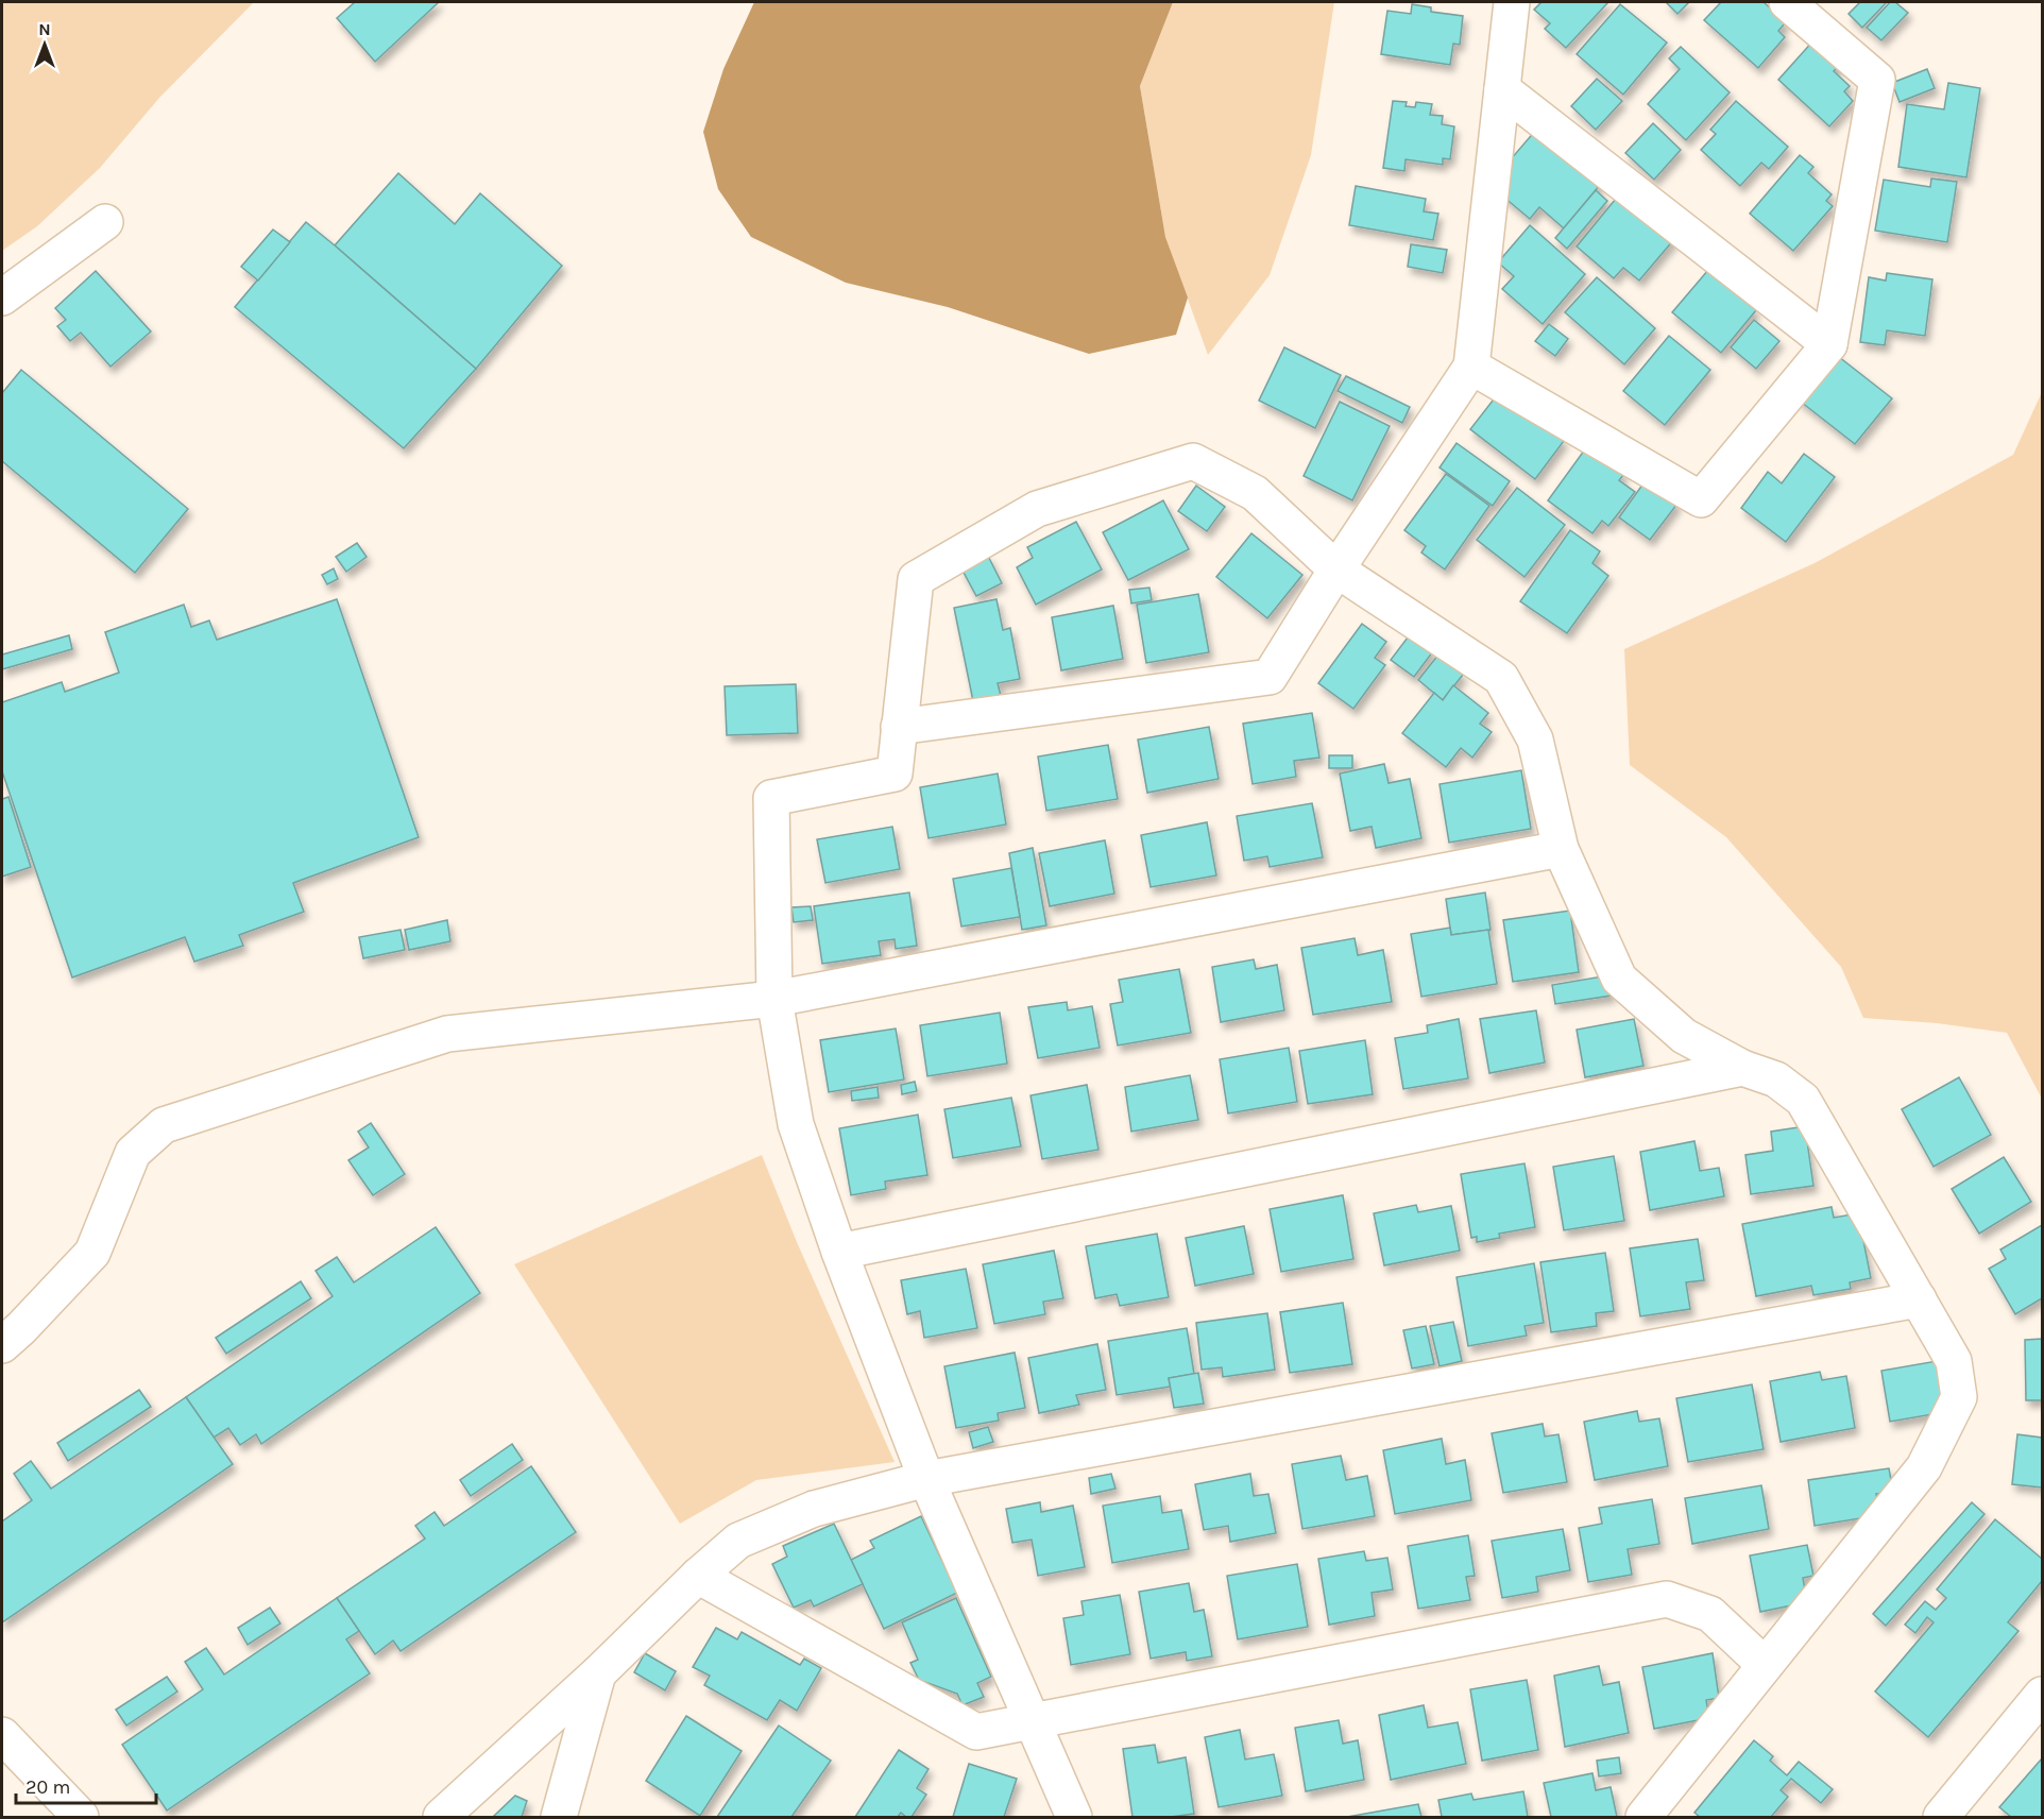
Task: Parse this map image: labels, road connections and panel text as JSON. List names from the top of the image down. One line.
{"scale_bar":"20 m","north":"top"}
